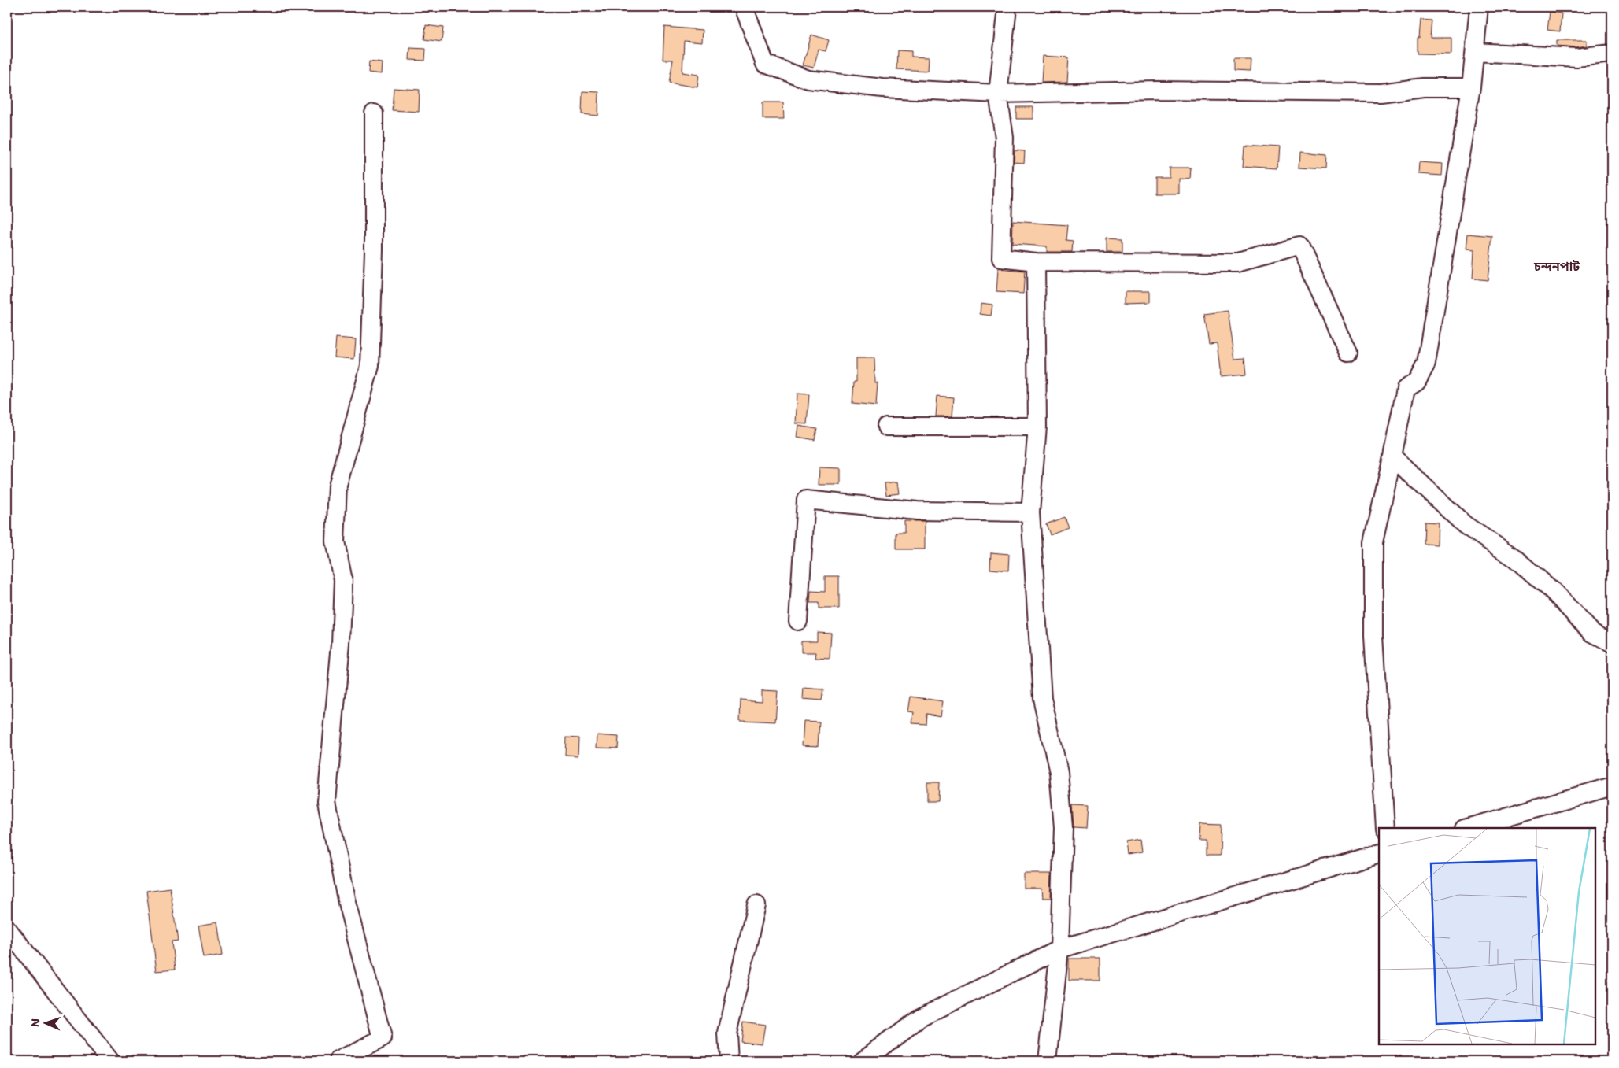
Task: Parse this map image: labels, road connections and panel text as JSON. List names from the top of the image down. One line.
{"districts":["চন্দনপাট"],"north":"left"}
